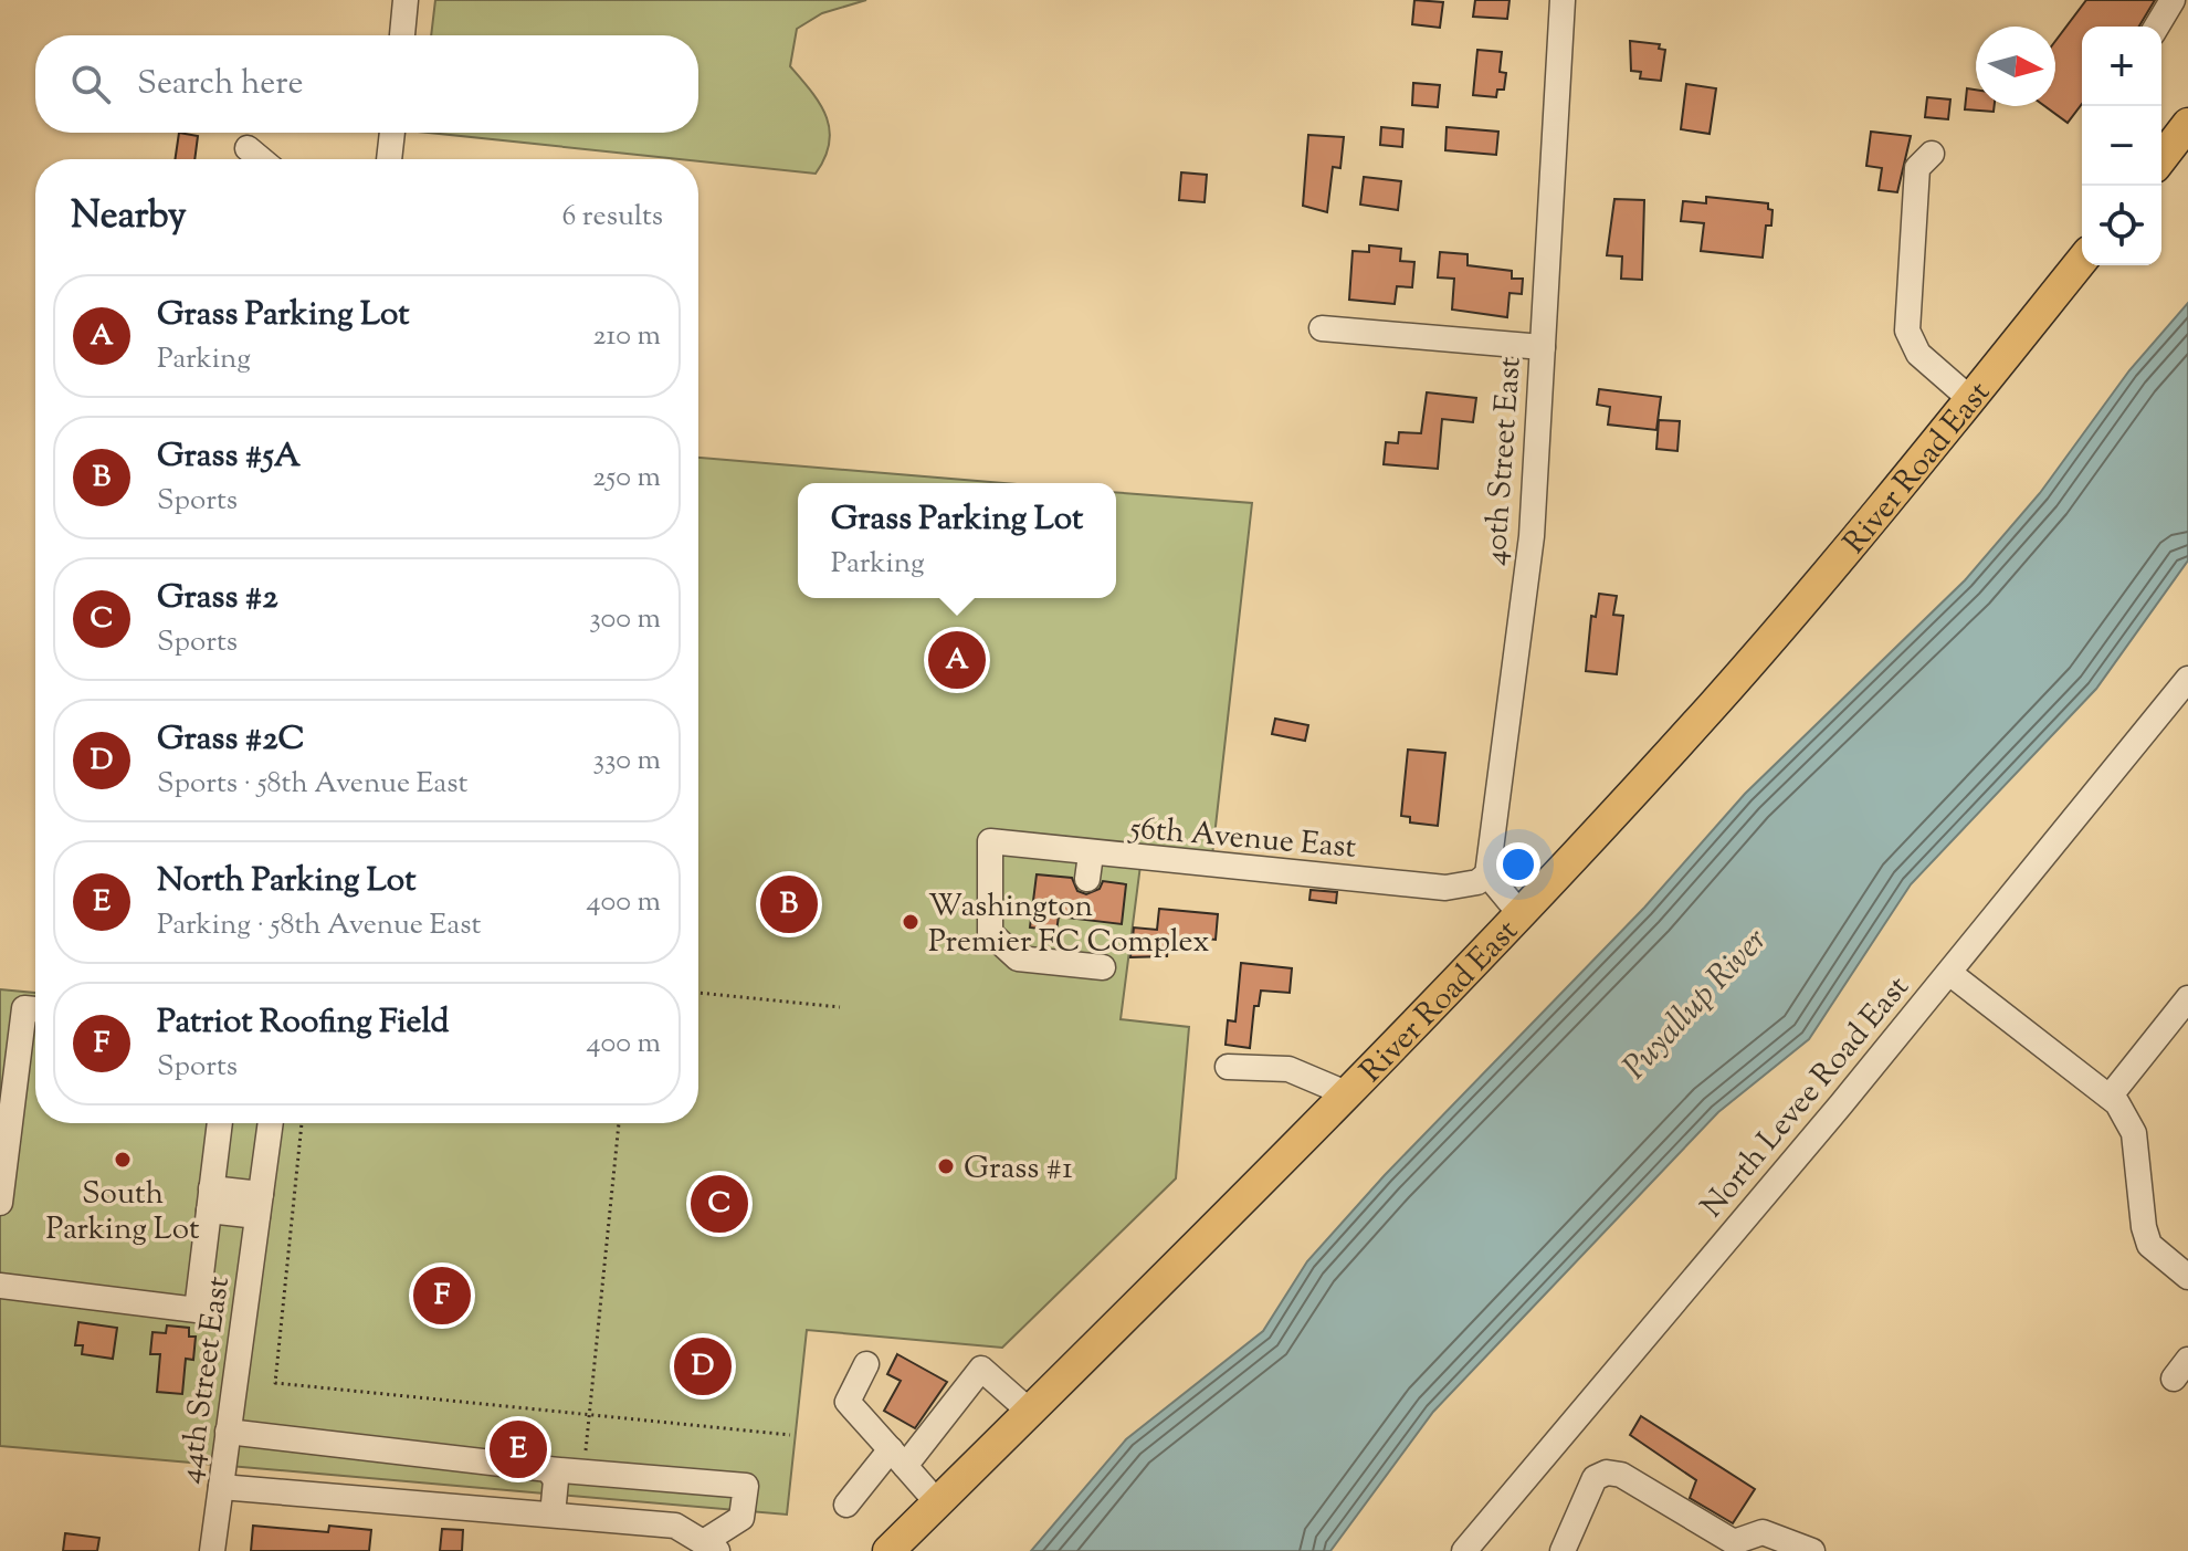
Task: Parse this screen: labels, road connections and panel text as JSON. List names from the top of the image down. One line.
{"streets":{"main road":["River Road East"],"street":["40th Street East","56th Avenue East","North Levee Road East","44th Street East"]},"crossings":[["40th Street East","56th Avenue East"]],"water":["Puyallup River"],"places":["Washington Premier FC Complex","South Parking Lot","Grass #1"],"north":"right","page":{"map_buttons":["+","−"],"search":"Search here","heading":["Nearby","6 results"],"list":[{"mark":"A","name":"Grass Parking Lot","note":"Parking","value":"210 m"},{"mark":"B","name":"Grass #5A","note":"Sports","value":"250 m"},{"mark":"C","name":"Grass #2","note":"Sports","value":"300 m"},{"mark":"D","name":"Grass #2C","note":"Sports · 58th Avenue East","value":"330 m"},{"mark":"E","name":"North Parking Lot","note":"Parking · 58th Avenue East","value":"400 m"},{"mark":"F","name":"Patriot Roofing Field","note":"Sports","value":"400 m"}],"popup":["Grass Parking Lot","Parking"],"pins":["A","B","C","F","D","E"]}}
